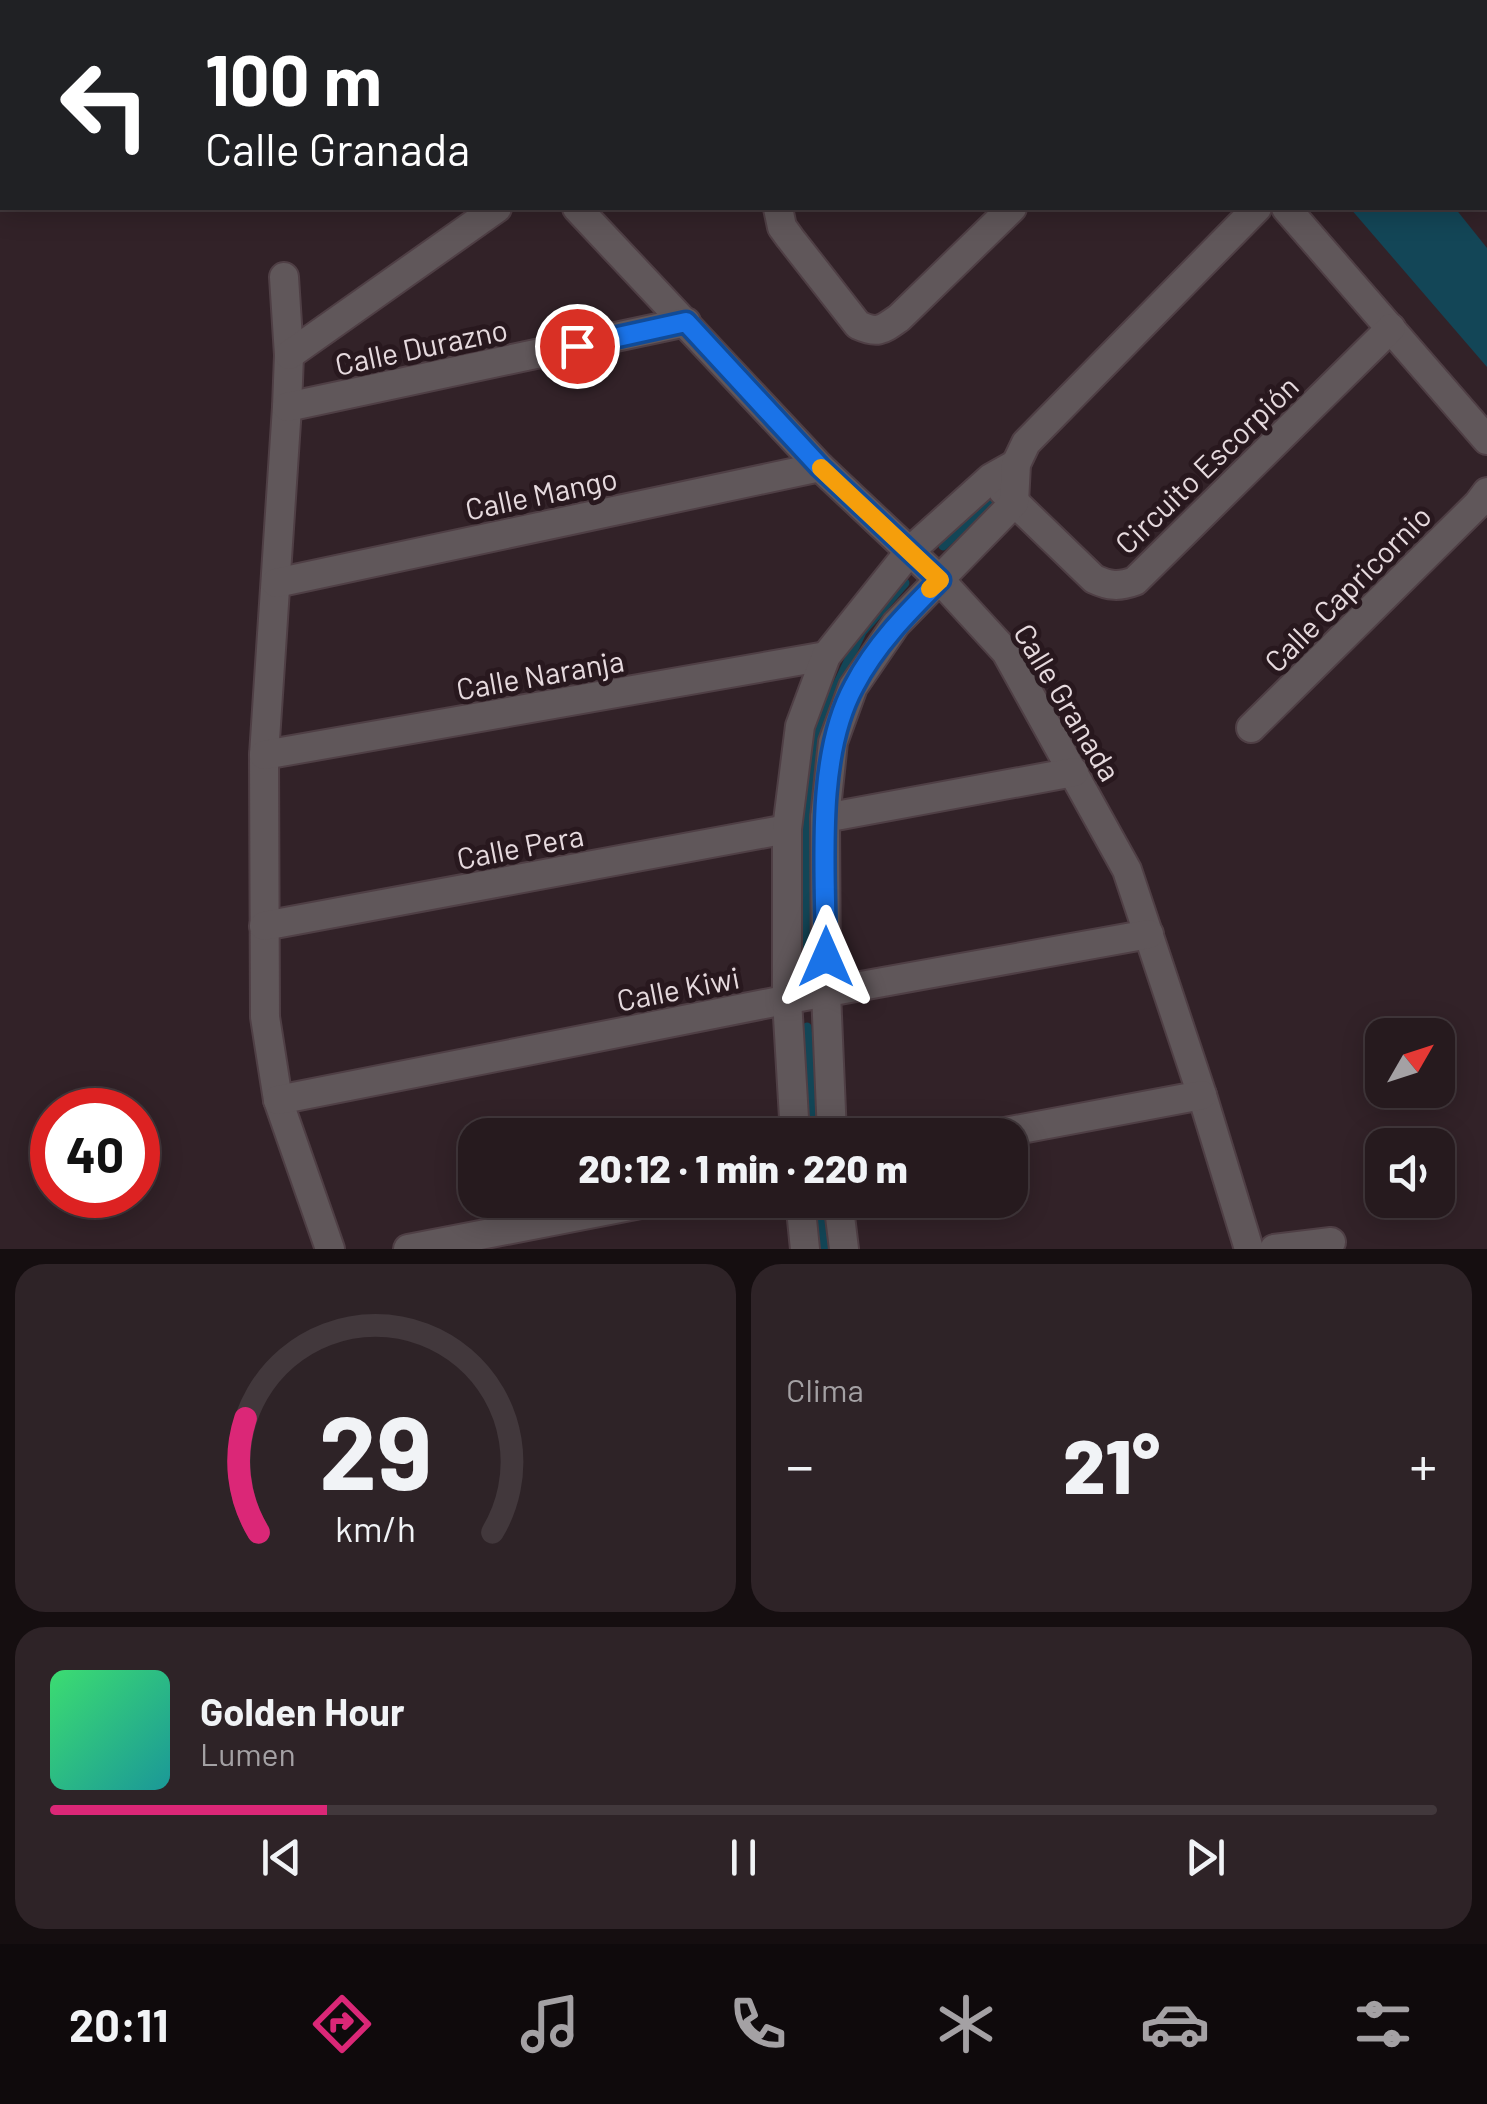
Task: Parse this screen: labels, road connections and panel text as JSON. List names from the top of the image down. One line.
{"streets":{"street":["Calle Durazno","Circuito Escorpión","Calle Mango","Calle Capricornio","Calle Naranja","Calle Granada","Calle Pera","Calle Kiwi"]},"crossings":[["Calle Durazno","Calle Granada"],["Calle Mango","Calle Granada"],["Calle Granada","Calle Kiwi"]],"north":"top right","page":{"turn":["100 m","Calle Granada"],"limit":"40","trip":"20:12 · 1 min · 220 m","tile":"Clima","heat":["−","21°","+"],"song":["Golden Hour","Lumen"],"tabs":"20:11","gauge":["29","km/h"]}}
